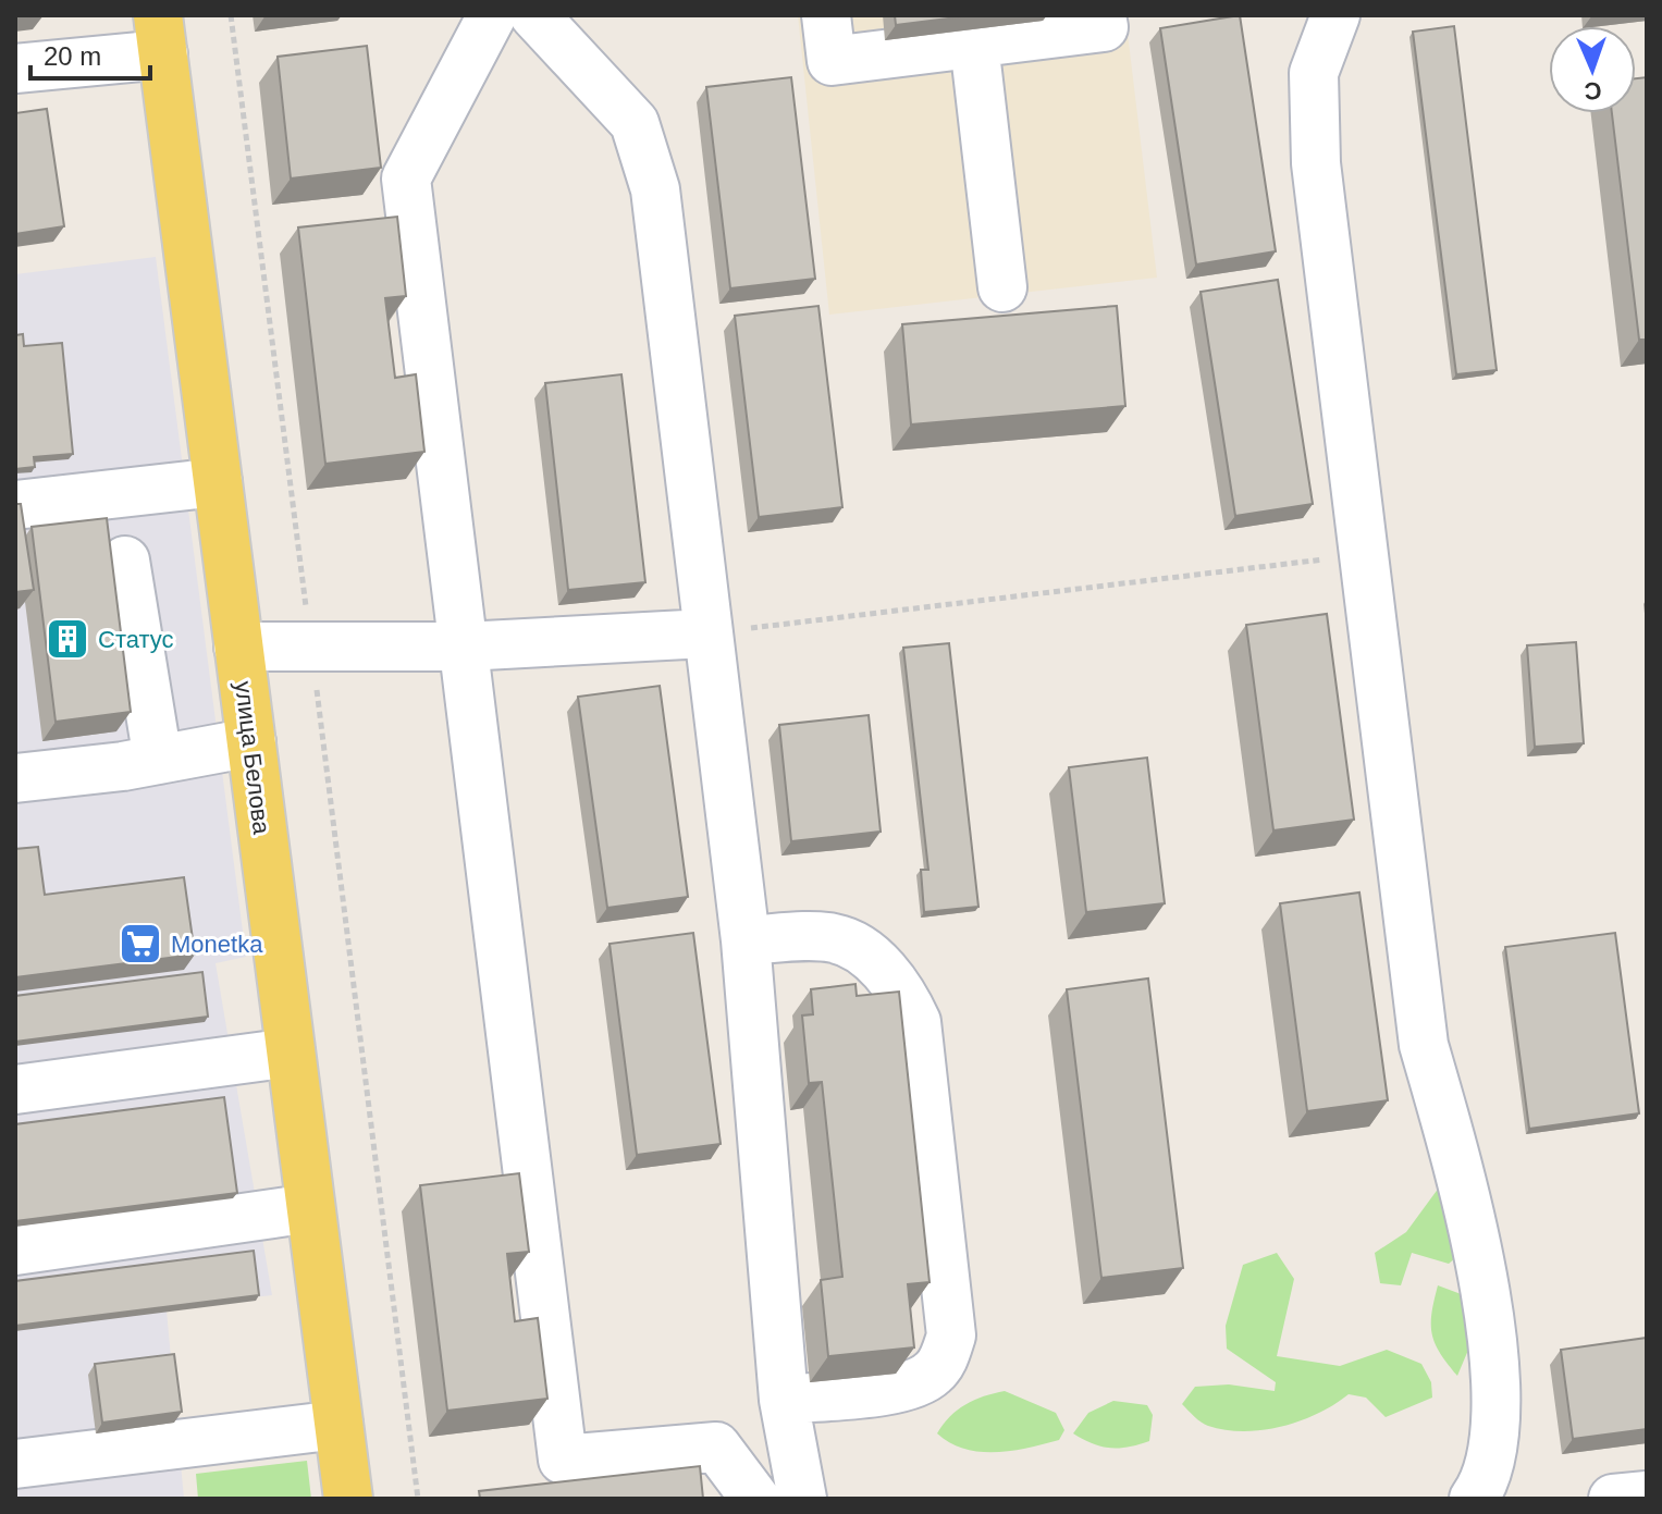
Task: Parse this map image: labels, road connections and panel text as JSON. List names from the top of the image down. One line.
{"streets":{"main road":["улица Белова"]},"places":{"building":["Статус"],"supermarket":["Monetka"]},"scale_bar":"20 m","north":"bottom"}
